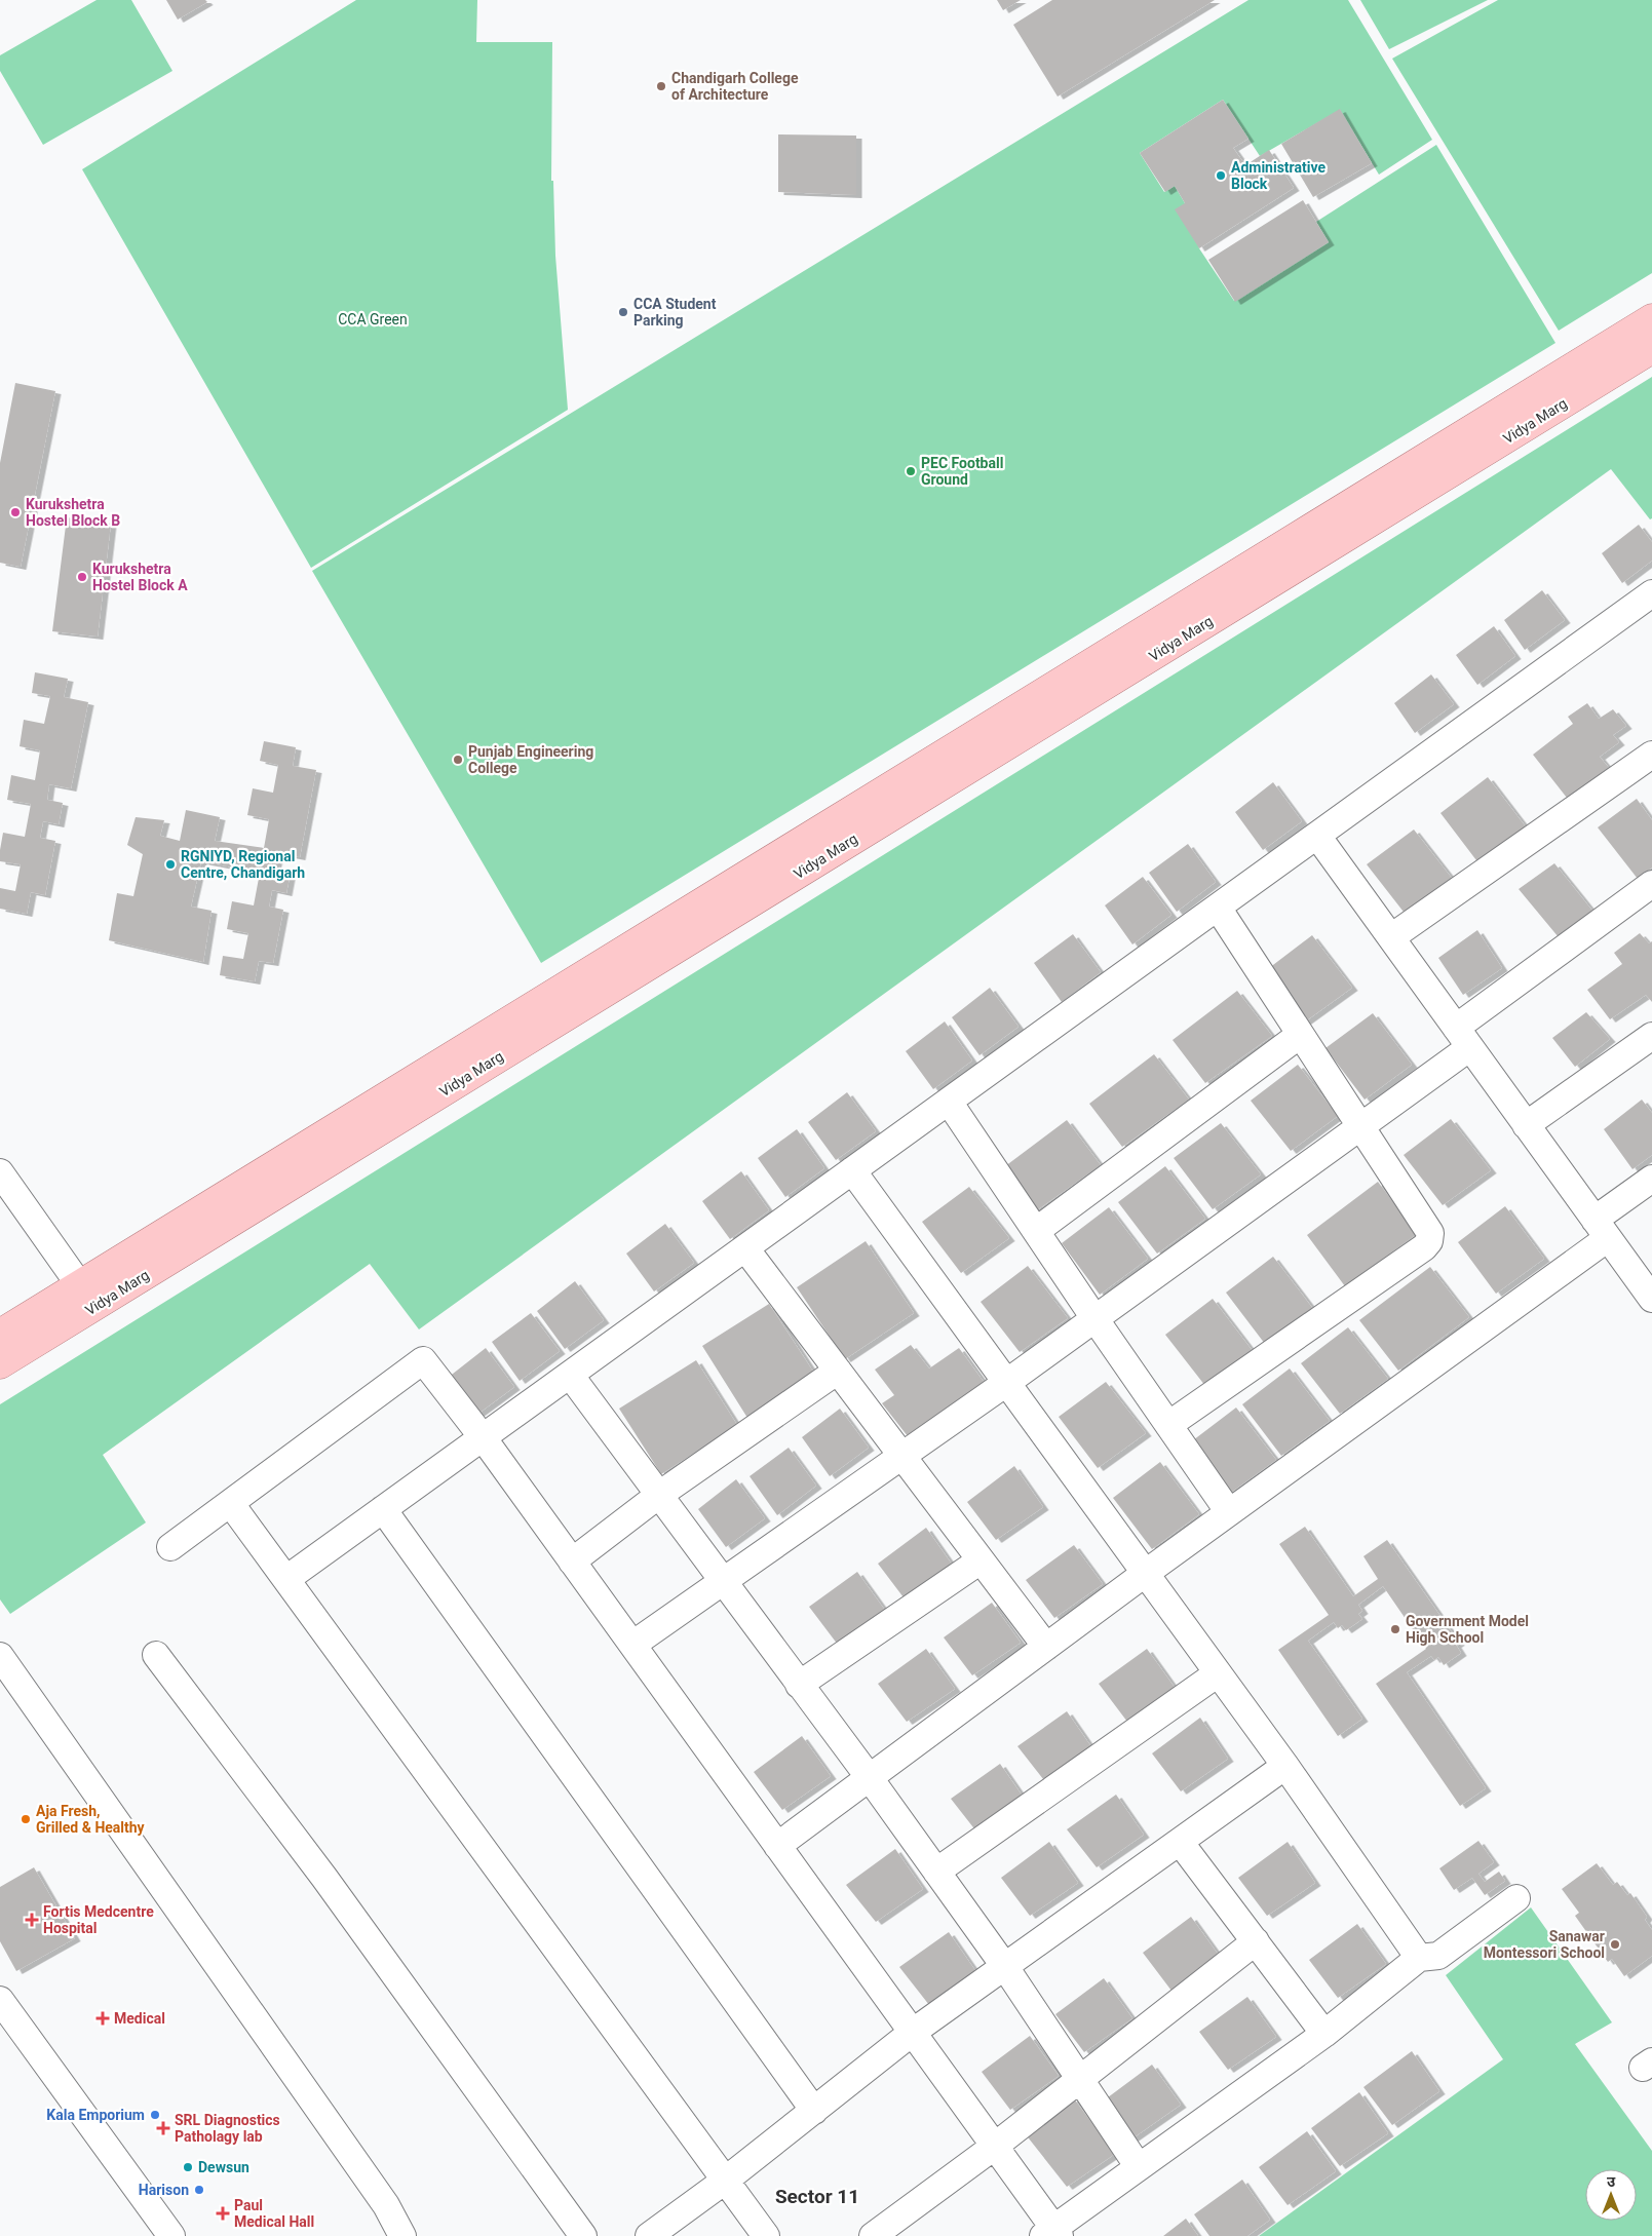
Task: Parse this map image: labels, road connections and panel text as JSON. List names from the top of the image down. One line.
{"streets":{"main road":["Vidya Marg"]},"districts":["Sector 11"],"parks":["CCA Green"],"places":{"other":["Chandigarh College of Architecture","Administrative Block","CCA Student Parking","PEC Football Ground","Kurukshetra Hostel Block B","Kurukshetra Hostel Block A","Punjab Engineering College","RGNIYD, Regional Centre, Chandigarh","Government Model High School","Aja Fresh, Grilled & Healthy","Sanawar Montessori School","Kala Emporium","Dewsun","Harison"],"health":["Fortis Medcentre Hospital","Medical","SRL Diagnostics Patholagy lab","Paul Medical Hall"]},"north":"top"}
